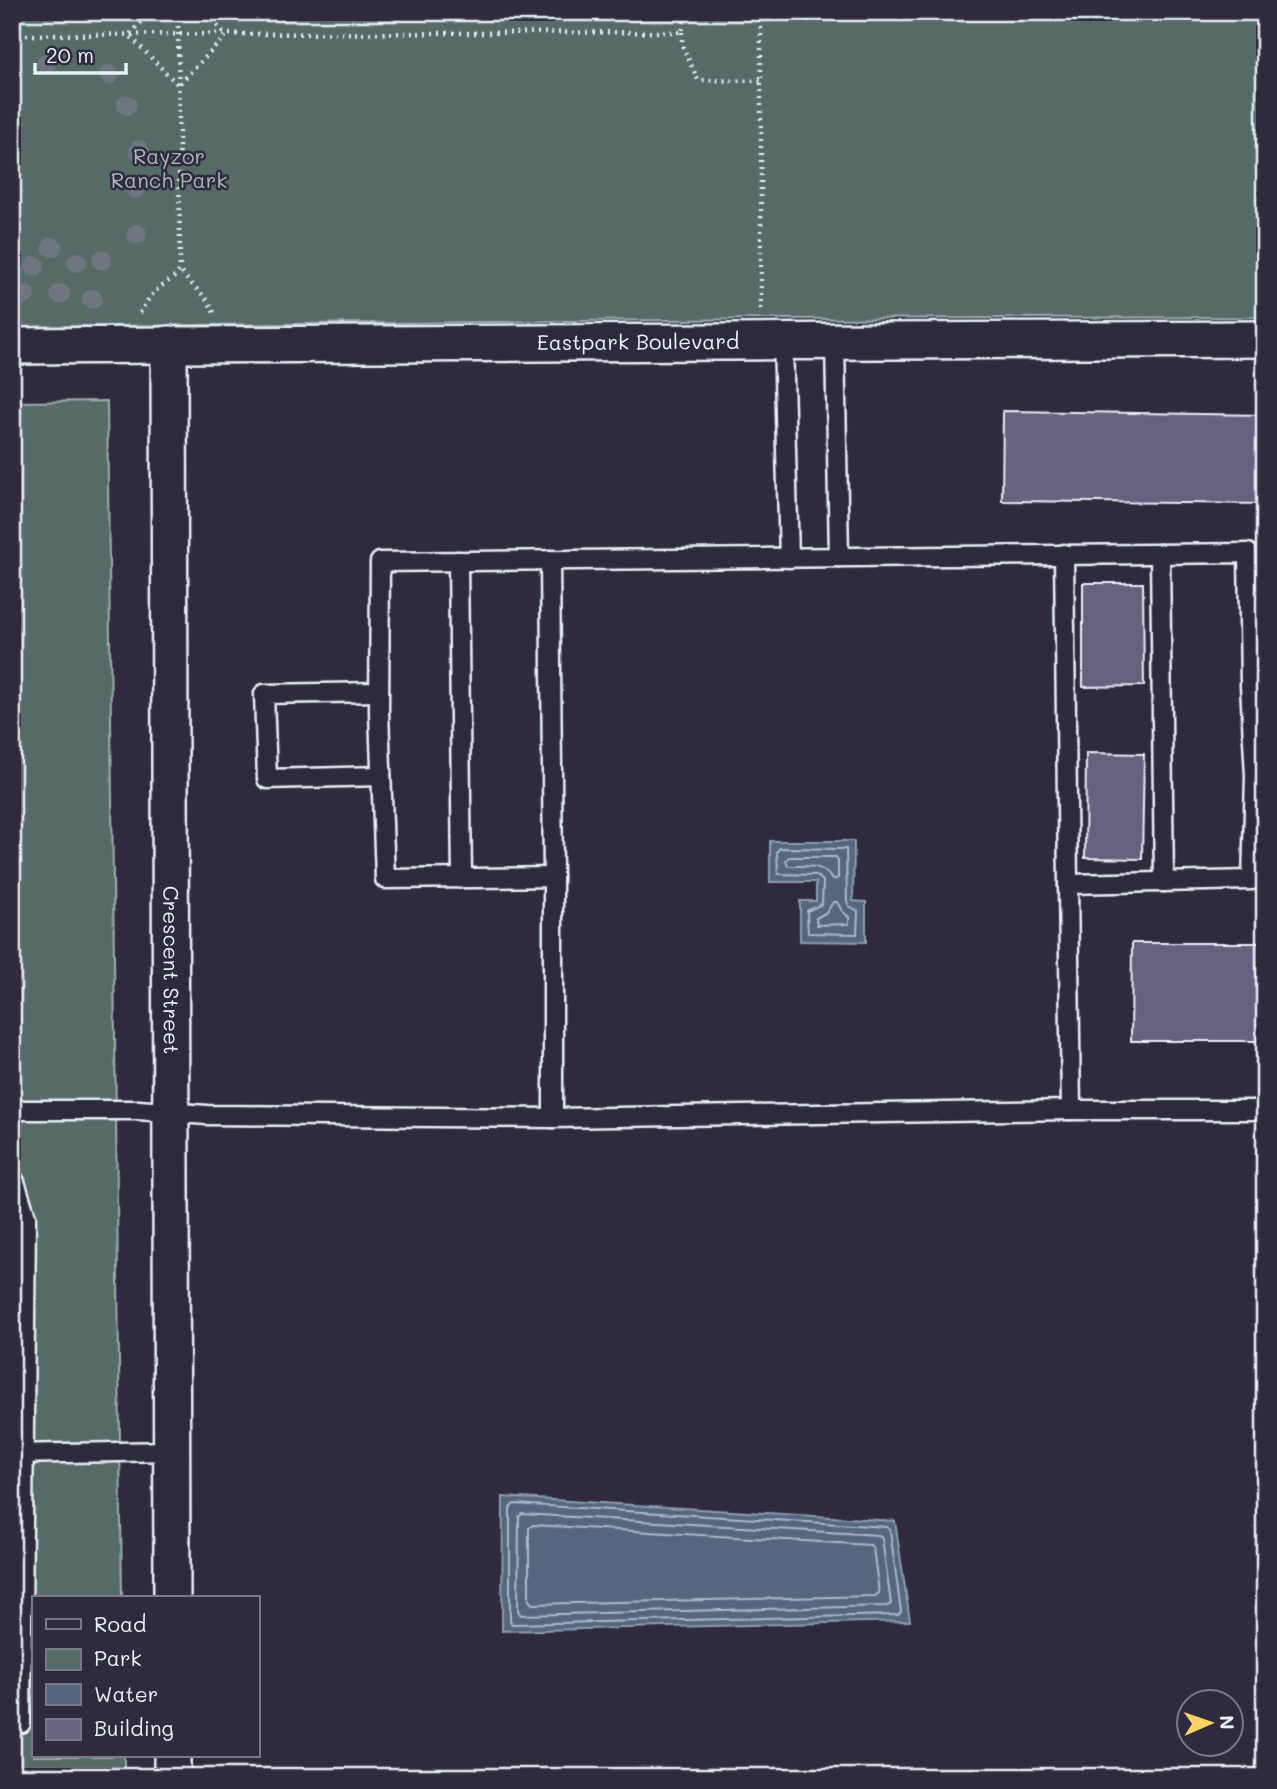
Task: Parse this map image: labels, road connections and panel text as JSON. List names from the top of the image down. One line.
{"streets":{"street":["Eastpark Boulevard","Crescent Street"]},"crossings":[["Eastpark Boulevard","Crescent Street"]],"parks":["Rayzor Ranch Park"],"legend":["Road","Park","Water","Building"],"scale_bar":"20 m","north":"right"}
